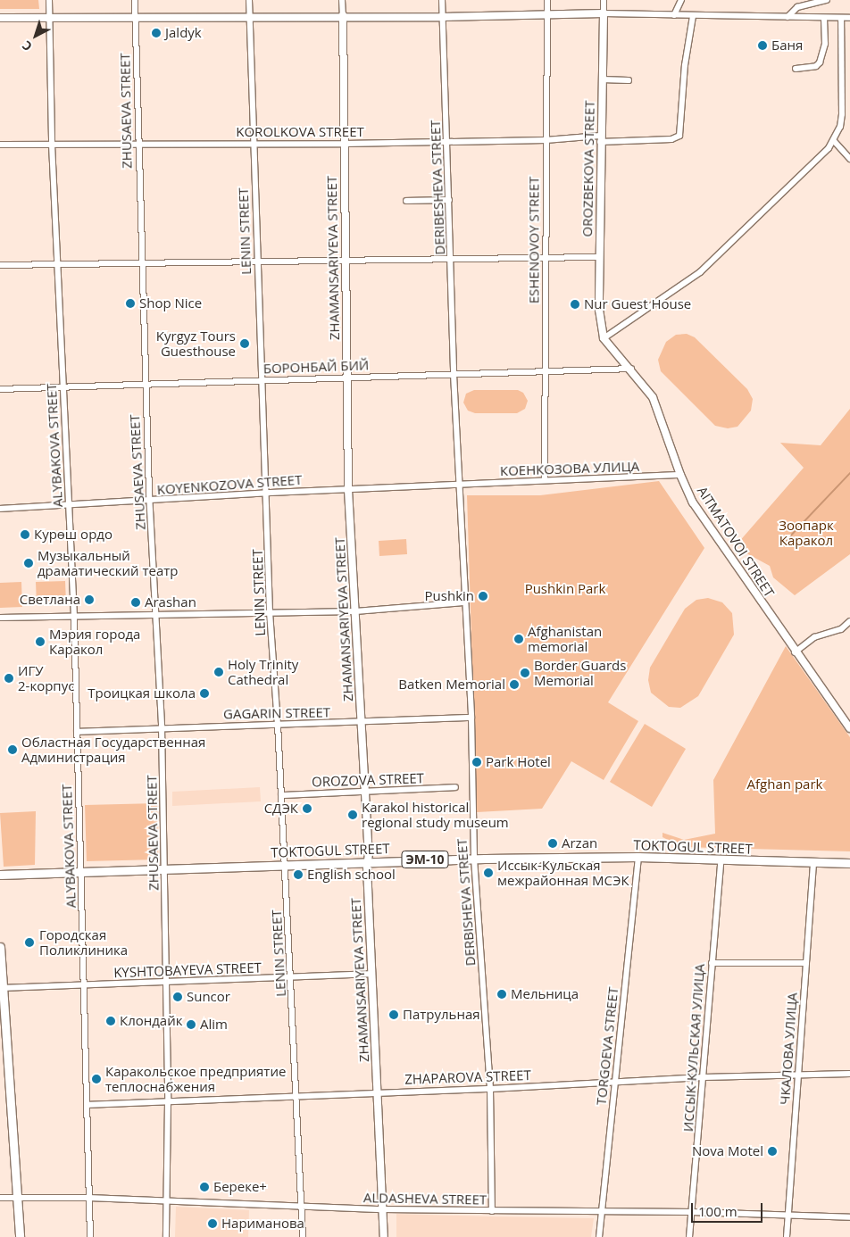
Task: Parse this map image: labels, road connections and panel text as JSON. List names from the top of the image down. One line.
{"streets":{"highway":["TOKTOGUL STREET","ЭМ-10"],"main road":["OROZBEKOVA STREET","ZHAMANSARIYEVA STREET","AITMATOVOI STREET"],"street":["ZHUSAEVA STREET","KOROLKOVA STREET","DERIBESHEVA STREET","LENIN STREET","ESHENOVOY STREET","БОРОНБАЙ БИЙ","ALYBAKOVA STREET","КОЕНКОЗОВА УЛИЦА","KOYENKOZOVA STREET","GAGARIN STREET","OROZOVA STREET","DERBISHEVA STREET","KYSHTOBAYEVA STREET","TORGOEVA STREET","ИССЫК-КУЛЬСКАЯ УЛИЦА","ЧКАЛОВА УЛИЦА","ZHAPAROVA STREET","ALDASHEVA STREET"]},"crossings":[["ZHUSAEVA STREET","KOROLKOVA STREET"],["ZHUSAEVA STREET","БОРОНБАЙ БИЙ"],["ZHUSAEVA STREET","KOYENKOZOVA STREET"],["ZHUSAEVA STREET","GAGARIN STREET"],["ZHUSAEVA STREET","TOKTOGUL STREET"],["ZHUSAEVA STREET","KYSHTOBAYEVA STREET"],["ZHUSAEVA STREET","ZHAPAROVA STREET"],["ZHUSAEVA STREET","ALDASHEVA STREET"],["KOROLKOVA STREET","OROZBEKOVA STREET"],["KOROLKOVA STREET","DERIBESHEVA STREET"],["KOROLKOVA STREET","LENIN STREET"],["KOROLKOVA STREET","ESHENOVOY STREET"],["KOROLKOVA STREET","ZHAMANSARIYEVA STREET"],["KOROLKOVA STREET","ALYBAKOVA STREET"],["OROZBEKOVA STREET","AITMATOVOI STREET"],["DERIBESHEVA STREET","БОРОНБАЙ БИЙ"],["DERIBESHEVA STREET","КОЕНКОЗОВА УЛИЦА"],["DERIBESHEVA STREET","KOYENKOZOVA STREET"],["DERIBESHEVA STREET","DERBISHEVA STREET"],["LENIN STREET","БОРОНБАЙ БИЙ"],["LENIN STREET","KOYENKOZOVA STREET"],["LENIN STREET","GAGARIN STREET"],["LENIN STREET","OROZOVA STREET"],["LENIN STREET","TOKTOGUL STREET"],["LENIN STREET","KYSHTOBAYEVA STREET"],["LENIN STREET","ZHAPAROVA STREET"],["LENIN STREET","ALDASHEVA STREET"],["ESHENOVOY STREET","БОРОНБАЙ БИЙ"],["ESHENOVOY STREET","КОЕНКОЗОВА УЛИЦА"],["ZHAMANSARIYEVA STREET","БОРОНБАЙ БИЙ"],["ZHAMANSARIYEVA STREET","KOYENKOZOVA STREET"],["ZHAMANSARIYEVA STREET","GAGARIN STREET"],["ZHAMANSARIYEVA STREET","OROZOVA STREET"],["ZHAMANSARIYEVA STREET","TOKTOGUL STREET"],["ZHAMANSARIYEVA STREET","KYSHTOBAYEVA STREET"],["ZHAMANSARIYEVA STREET","ZHAPAROVA STREET"],["ZHAMANSARIYEVA STREET","ALDASHEVA STREET"],["БОРОНБАЙ БИЙ","ALYBAKOVA STREET"],["БОРОНБАЙ БИЙ","AITMATOVOI STREET"],["ALYBAKOVA STREET","KOYENKOZOVA STREET"],["ALYBAKOVA STREET","GAGARIN STREET"],["ALYBAKOVA STREET","TOKTOGUL STREET"],["ALYBAKOVA STREET","KYSHTOBAYEVA STREET"],["ALYBAKOVA STREET","ZHAPAROVA STREET"],["ALYBAKOVA STREET","ALDASHEVA STREET"],["КОЕНКОЗОВА УЛИЦА","KOYENKOZOVA STREET"],["КОЕНКОЗОВА УЛИЦА","AITMATOVOI STREET"],["КОЕНКОЗОВА УЛИЦА","DERBISHEVA STREET"],["KOYENKOZOVA STREET","DERBISHEVA STREET"],["GAGARIN STREET","DERBISHEVA STREET"],["TOKTOGUL STREET","DERBISHEVA STREET"],["TOKTOGUL STREET","TORGOEVA STREET"],["TOKTOGUL STREET","ИССЫК-КУЛЬСКАЯ УЛИЦА"],["TOKTOGUL STREET","ЧКАЛОВА УЛИЦА"],["DERBISHEVA STREET","ZHAPAROVA STREET"],["DERBISHEVA STREET","ALDASHEVA STREET"],["TORGOEVA STREET","ZHAPAROVA STREET"],["TORGOEVA STREET","ALDASHEVA STREET"],["ИССЫК-КУЛЬСКАЯ УЛИЦА","ZHAPAROVA STREET"],["ИССЫК-КУЛЬСКАЯ УЛИЦА","ALDASHEVA STREET"],["ЧКАЛОВА УЛИЦА","ZHAPAROVA STREET"],["ЧКАЛОВА УЛИЦА","ALDASHEVA STREET"]],"parks":["Зоопарк Каракол","Pushkin Park","Afghan park"],"places":["Jaldyk","Баня","Shop Nice","Nur Guest House","Kyrgyz Tours Guesthouse","Курөш ордо","Музыкальный драматический театр","Pushkin","Светлана","Arashan","Afghanistan memorial","Мэрия города Каракол","Holy Trinity Cathedral","Border Guards Memorial","ИГУ 2-корпус","Batken Memorial","Троицкая школа","Областная Государственная Администрация","Park Hotel","СДЭК","Karakol historical regional study museum","Arzan","Иссык-Кульская межрайонная МСЭК","English school","Городская Поликлиника","Мельница","Suncor","Патрульная","Клондайк","Alim","Каракольское предприятие теплоснабжения","Nova Motel","Береке+","Нариманова"],"scale_bar":"100 m","north":"bottom left"}
